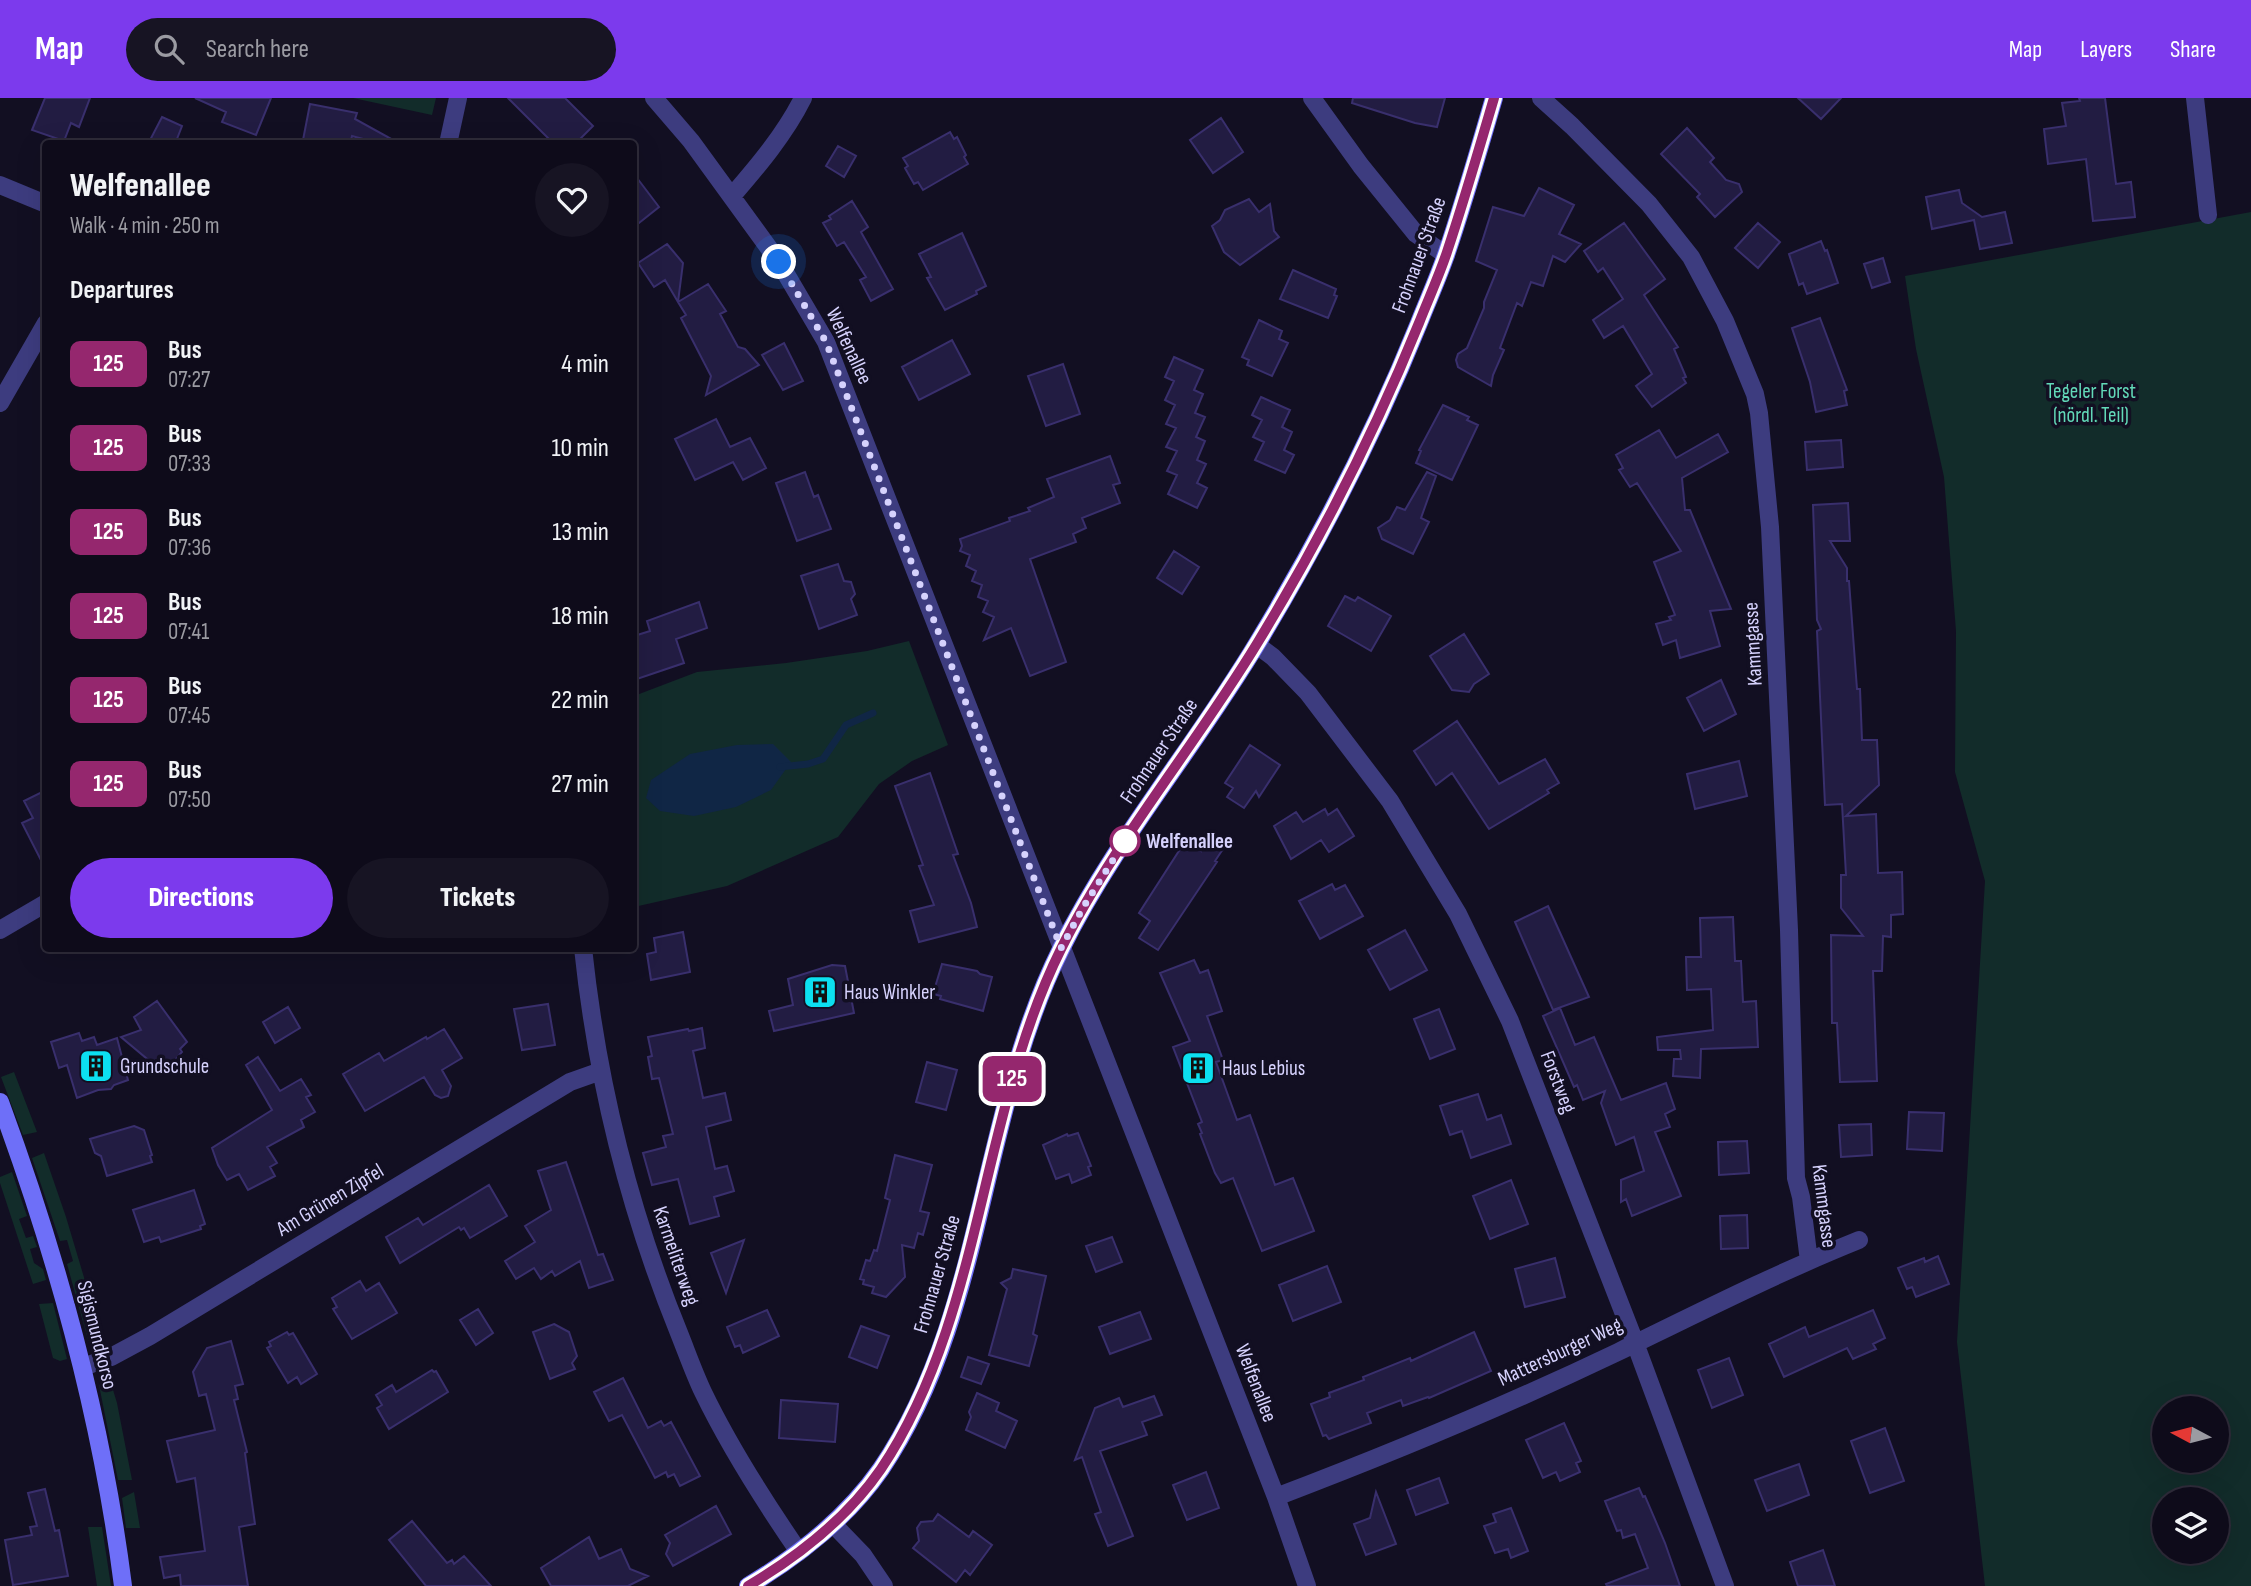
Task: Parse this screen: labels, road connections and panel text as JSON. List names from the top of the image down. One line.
{"streets":{"street":["Frohnauer Straße","Welfenallee","Kammgasse","Forstweg","Am Grünen Zipfel","Karmeliterweg","Sigismundkorso","Mattersburger Weg"]},"crossings":[["Frohnauer Straße","Welfenallee"],["Frohnauer Straße","Forstweg"],["Frohnauer Straße","Karmeliterweg"],["Welfenallee","Mattersburger Weg"],["Kammgasse","Mattersburger Weg"],["Forstweg","Mattersburger Weg"],["Am Grünen Zipfel","Karmeliterweg"],["Am Grünen Zipfel","Sigismundkorso"]],"parks":["Tegeler Forst (nördl. Teil)"],"places":{"other":["Welfenallee"],"building":["Haus Winkler","Grundschule","Haus Lebius"]},"lines":["bus line 125"],"north":"left","page":{"header":"Map","search":"Search here","nav":["Map","Layers","Share"],"on_map":"125","heading":[["Welfenallee","Walk · 4 min · 250 m"],"Departures"],"list":[{"mark":"125","name":"Bus","note":"07:27","value":"4 min"},{"mark":"125","name":"Bus","note":"07:33","value":"10 min"},{"mark":"125","name":"Bus","note":"07:36","value":"13 min"},{"mark":"125","name":"Bus","note":"07:41","value":"18 min"},{"mark":"125","name":"Bus","note":"07:45","value":"22 min"},{"mark":"125","name":"Bus","note":"07:50","value":"27 min"}],"buttons":["Directions","Tickets"]}}
